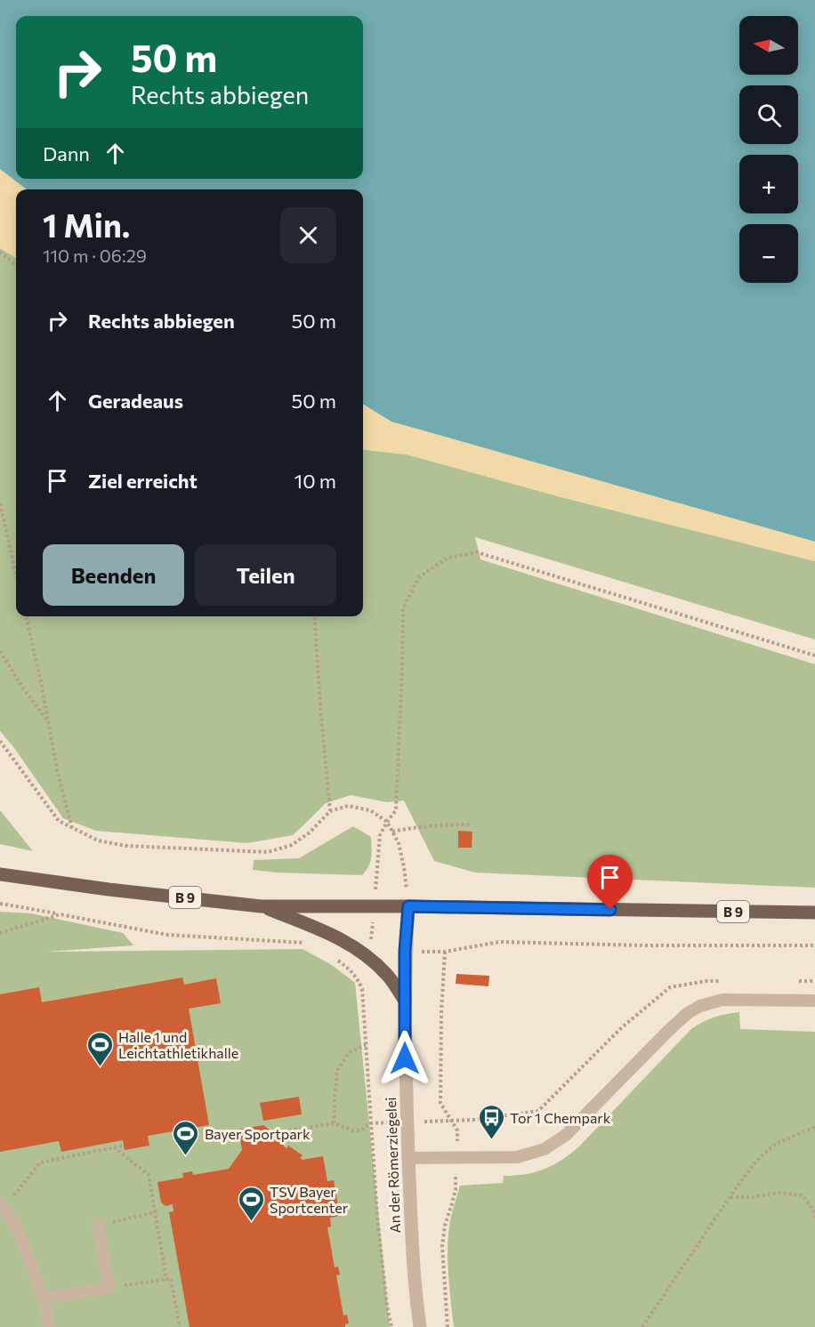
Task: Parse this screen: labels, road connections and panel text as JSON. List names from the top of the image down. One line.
{"streets":{"main road":["B 9"],"street":["An der Römerziegelei"]},"crossings":[["B 9","An der Römerziegelei"]],"places":{"sports":["Halle 1 und Leichtathletikhalle","Bayer Sportpark","TSV Bayer Sportcenter"],"bus stop":["Tor 1 Chempark"]},"north":"left","page":{"map_buttons":["+","−"],"turn":["50 m","Rechts abbiegen"],"then":"Dann","heading":["1 Min.","110 m · 06:29"],"list":[{"name":"Rechts abbiegen","value":"50 m"},{"name":"Geradeaus","value":"50 m"},{"name":"Ziel erreicht","value":"10 m"}],"buttons":["Beenden","Teilen"]}}
